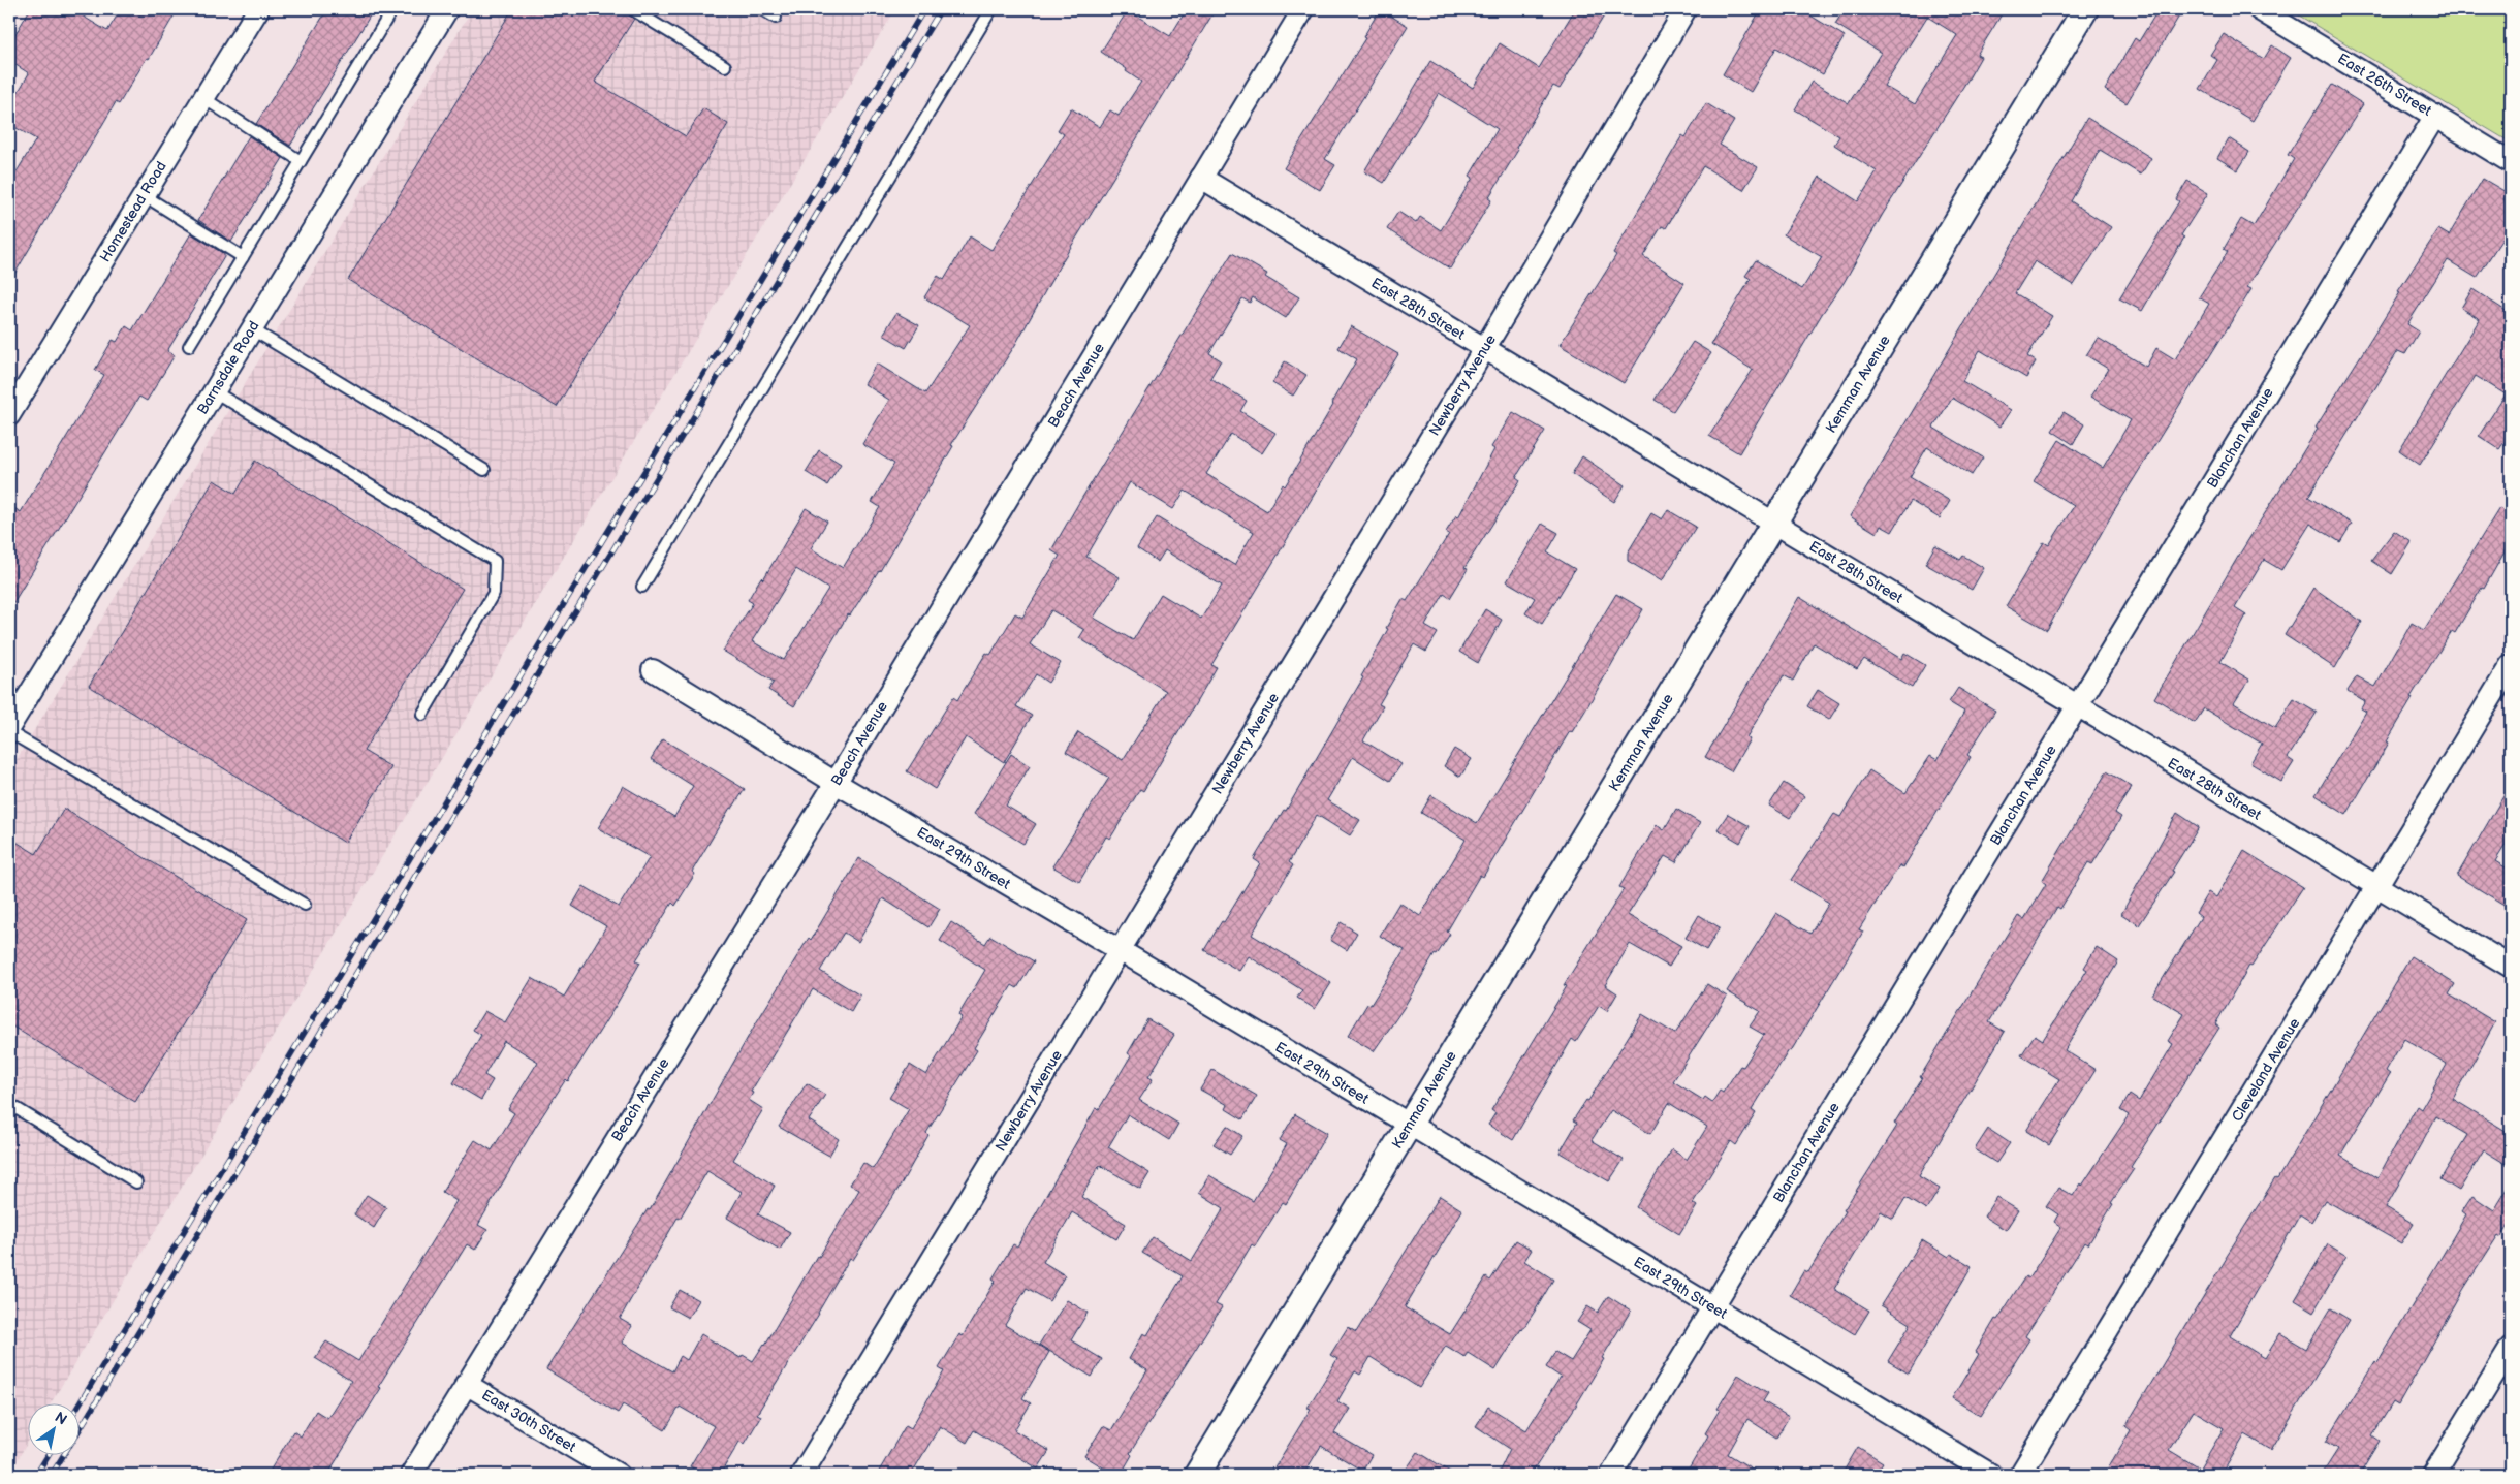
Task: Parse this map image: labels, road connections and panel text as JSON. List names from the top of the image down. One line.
{"streets":{"street":["East 26th Street","Homestead Road","East 28th Street","Barnsdale Road","Kemman Avenue","Beach Avenue","Newberry Avenue","Blanchan Avenue","East 29th Street","Cleveland Avenue","East 30th Street"]},"crossings":[["East 26th Street","Blanchan Avenue"],["East 28th Street","Kemman Avenue"],["East 28th Street","Beach Avenue"],["East 28th Street","Newberry Avenue"],["East 28th Street","Blanchan Avenue"],["East 28th Street","Cleveland Avenue"],["Kemman Avenue","East 29th Street"],["Beach Avenue","East 29th Street"],["Beach Avenue","East 30th Street"],["Newberry Avenue","East 29th Street"],["Blanchan Avenue","East 29th Street"]],"north":"top right"}
